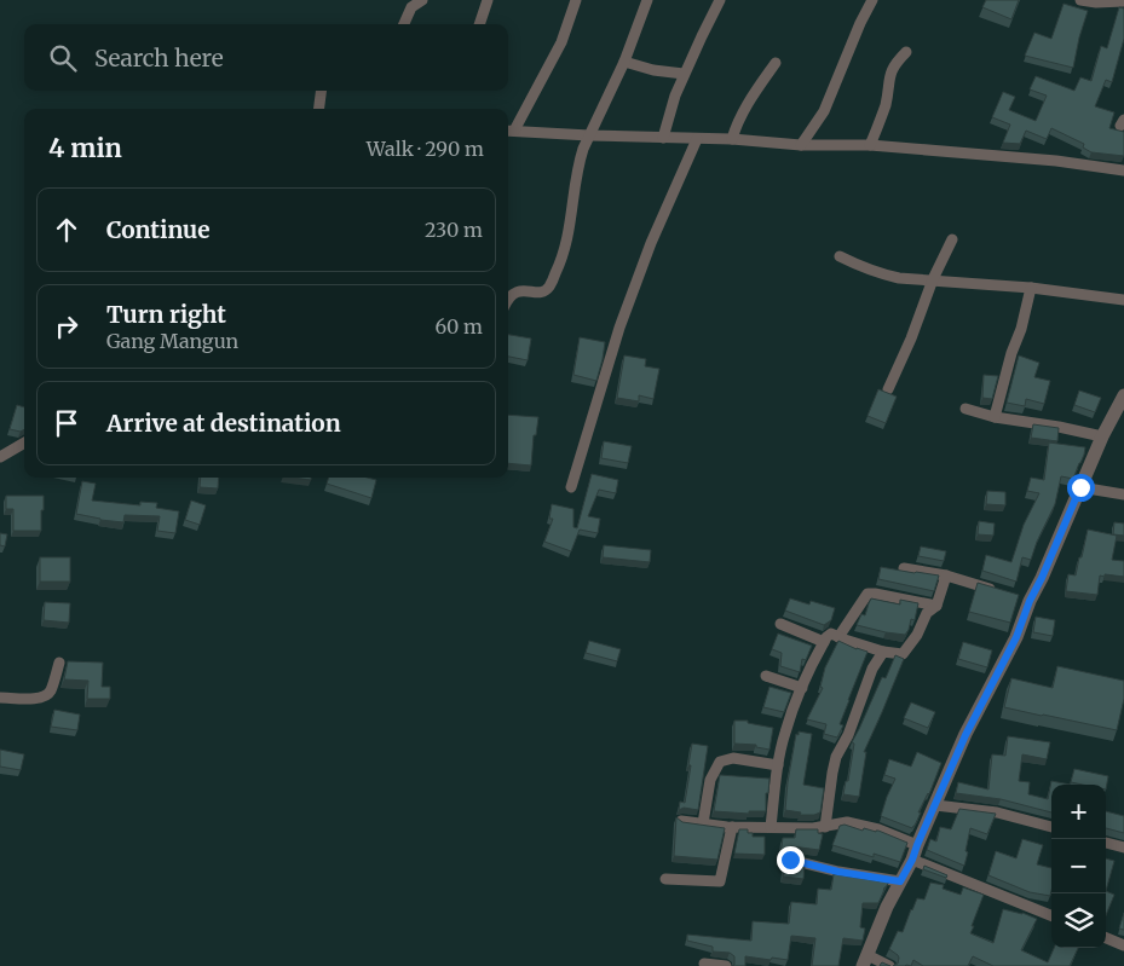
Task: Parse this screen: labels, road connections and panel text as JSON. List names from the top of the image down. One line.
{"page":{"search":"Search here","heading":["4 min","Walk · 290 m"],"list":[["Continue","230 m"],["Turn right","Gang Mangun","60 m"],"Arrive at destination"],"map_buttons":["+","−"]}}
